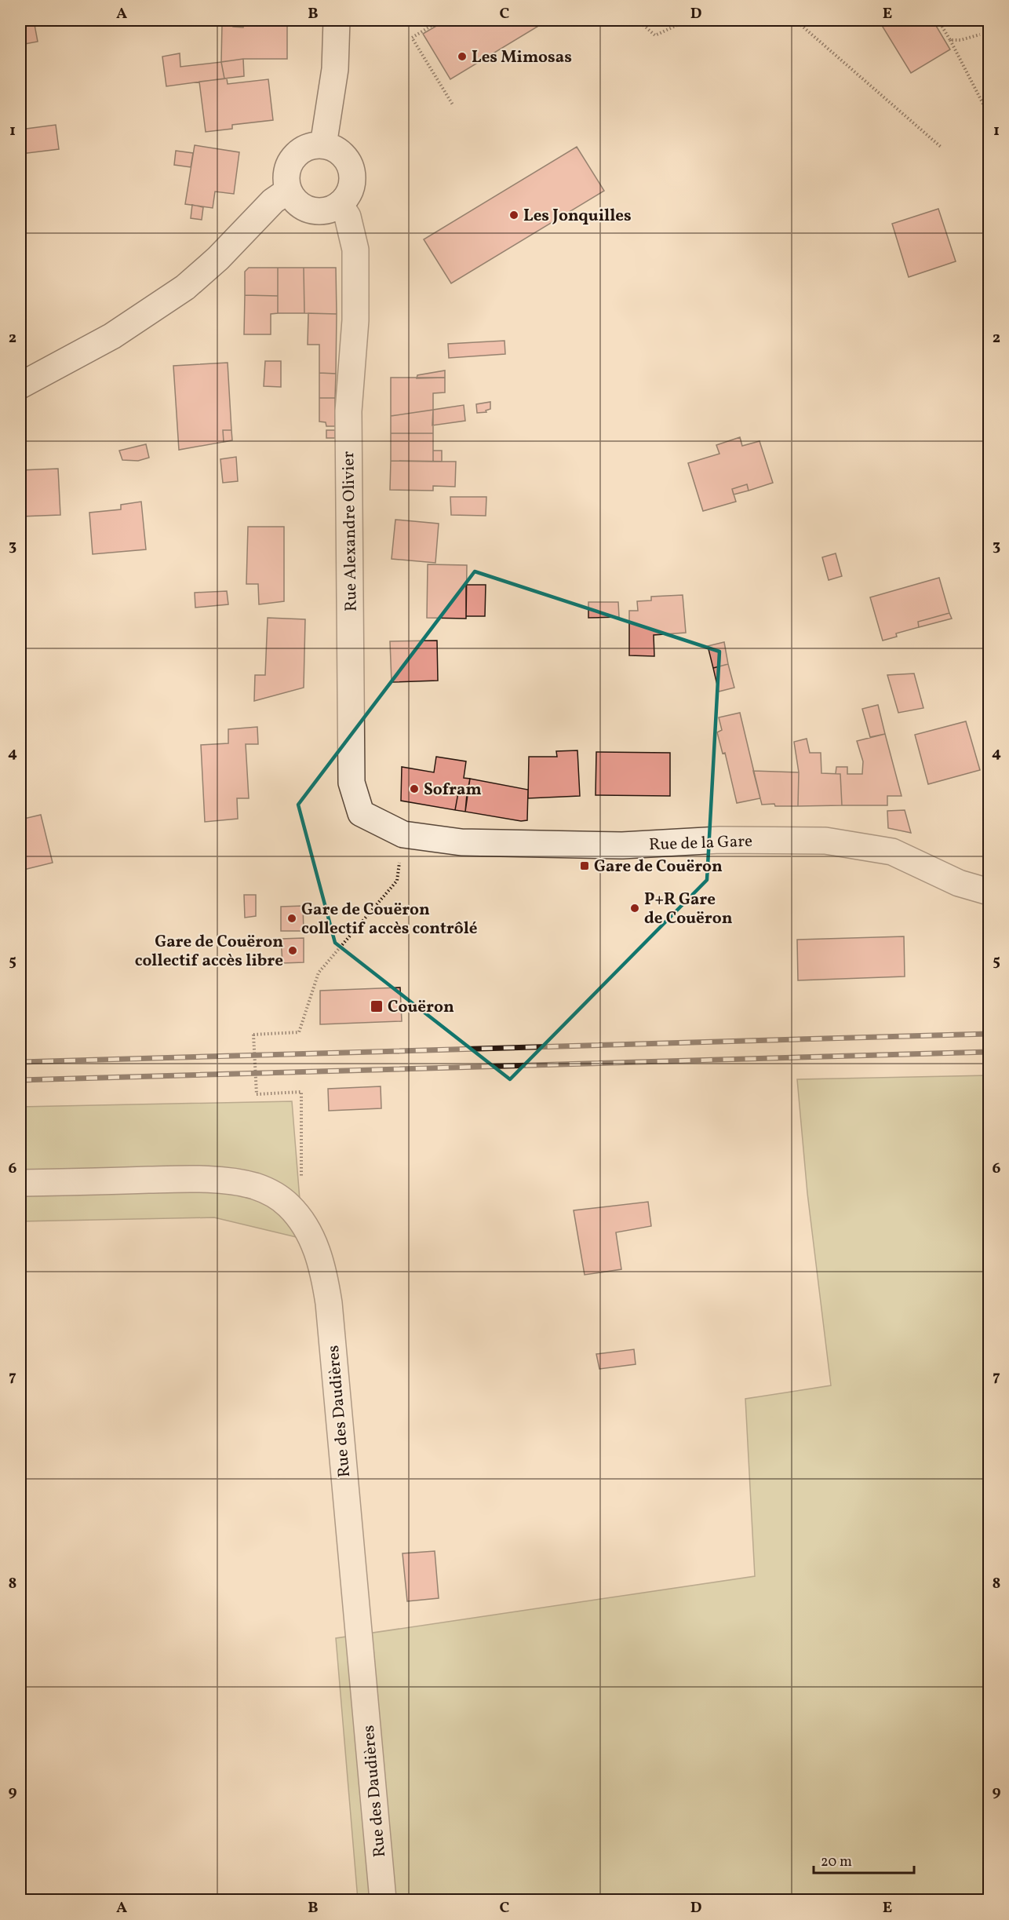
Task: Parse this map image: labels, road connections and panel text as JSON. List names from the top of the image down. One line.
{"streets":{"street":["Rue Alexandre Olivier","Rue de la Gare","Rue des Daudières"]},"crossings":[["Rue Alexandre Olivier","Rue de la Gare"]],"places":{"other":["Les Mimosas","Les Jonquilles","Sofram","P+R Gare de Couëron","Gare de Couëron collectif accès contrôlé","Gare de Couëron collectif accès libre"],"transit":["Gare de Couëron","Couëron"]},"scale_bar":"20 m","grid":{"columns":["A","B","C","D","E"],"rows":["1","2","3","4","5","6","7","8","9"]}}
